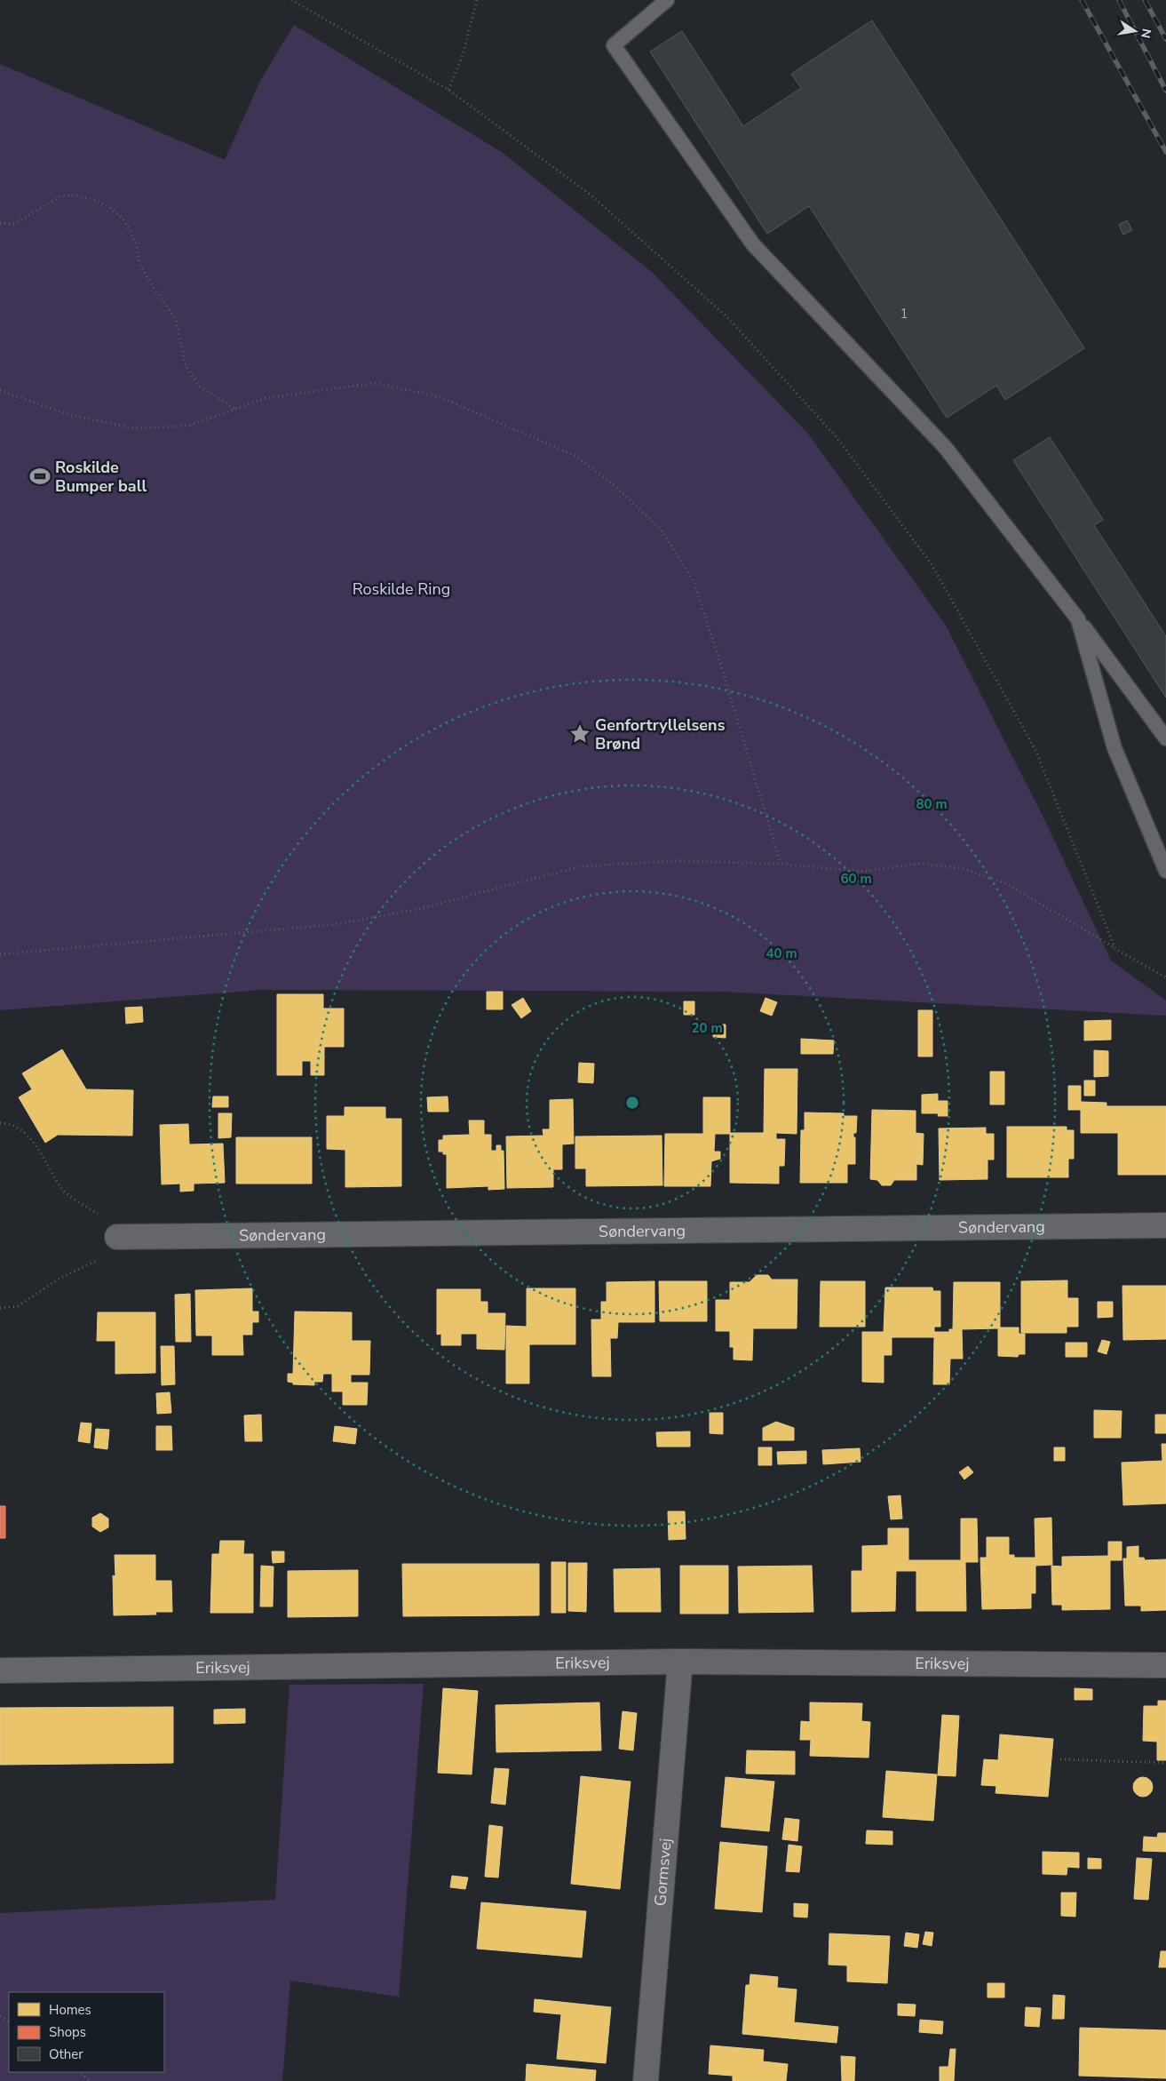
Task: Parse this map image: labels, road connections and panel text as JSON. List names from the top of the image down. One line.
{"streets":{"street":["Søndervang","Eriksvej","Gormsvej"]},"crossings":[["Eriksvej","Gormsvej"]],"parks":["Roskilde Ring"],"places":{"sports":["Roskilde Bumper ball"],"place":["Genfortryllelsens Brønd"]},"house_numbers":["1"],"legend":["Homes","Shops","Other"],"north":"right","rings":["80 m","60 m","40 m","20 m"]}
